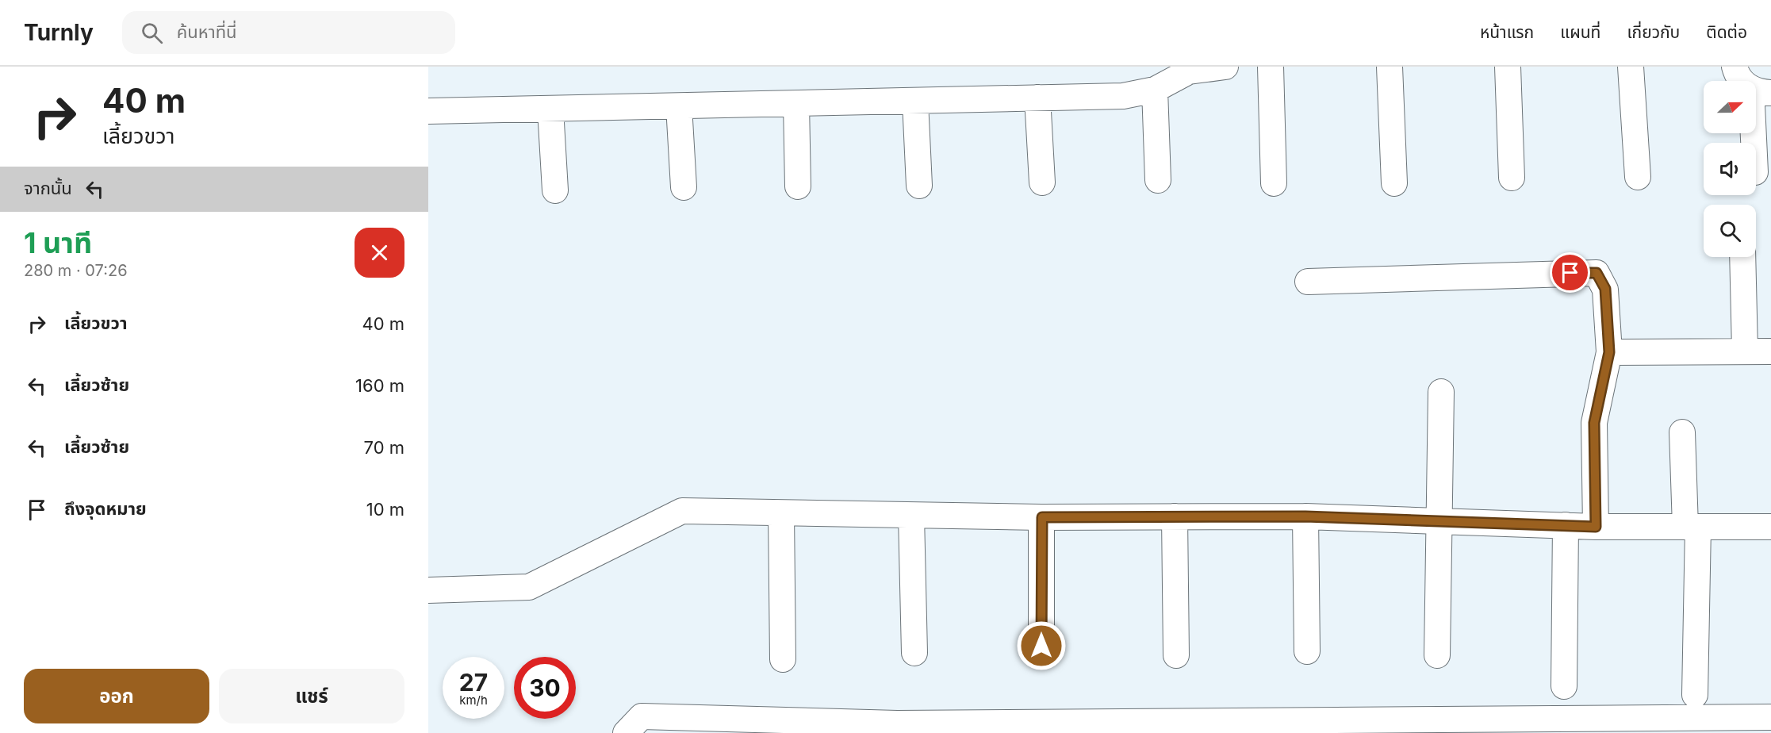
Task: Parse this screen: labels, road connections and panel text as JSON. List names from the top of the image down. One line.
{"north":"right","page":{"header":"Turnly","search":"ค้นหาที่นี่","nav":["หน้าแรก","แผนที่","เกี่ยวกับ","ติดต่อ"],"turn":["40 m","เลี้ยวขวา"],"then":"จากนั้น","heading":["1 นาที","280 m · 07:26"],"list":[{"name":"เลี้ยวขวา","value":"40 m"},{"name":"เลี้ยวซ้าย","value":"160 m"},{"name":"เลี้ยวซ้าย","value":"70 m"},{"name":"ถึงจุดหมาย","value":"10 m"}],"speed":"27 km/h","limit":"30","buttons":["ออก","แชร์"]}}
